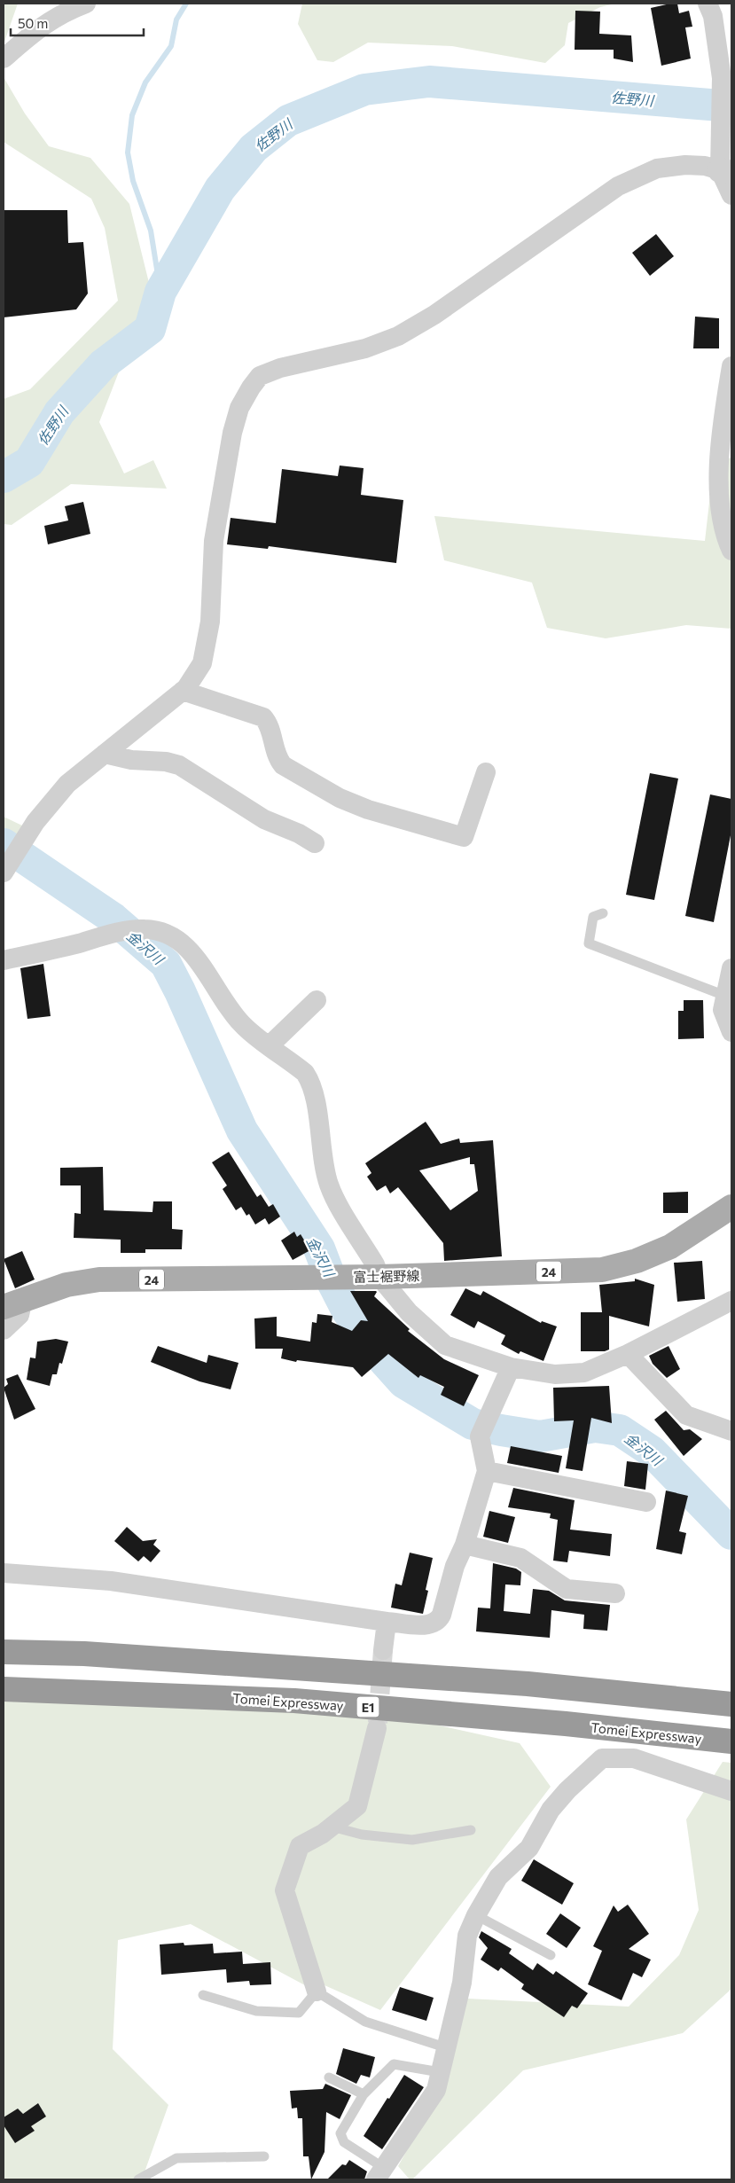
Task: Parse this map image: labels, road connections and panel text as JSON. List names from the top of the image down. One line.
{"streets":{"highway":["Tomei Expressway","E1"],"main road":["24","富士裾野線"]},"water":["佐野川","金沢川"],"scale_bar":"50 m"}
